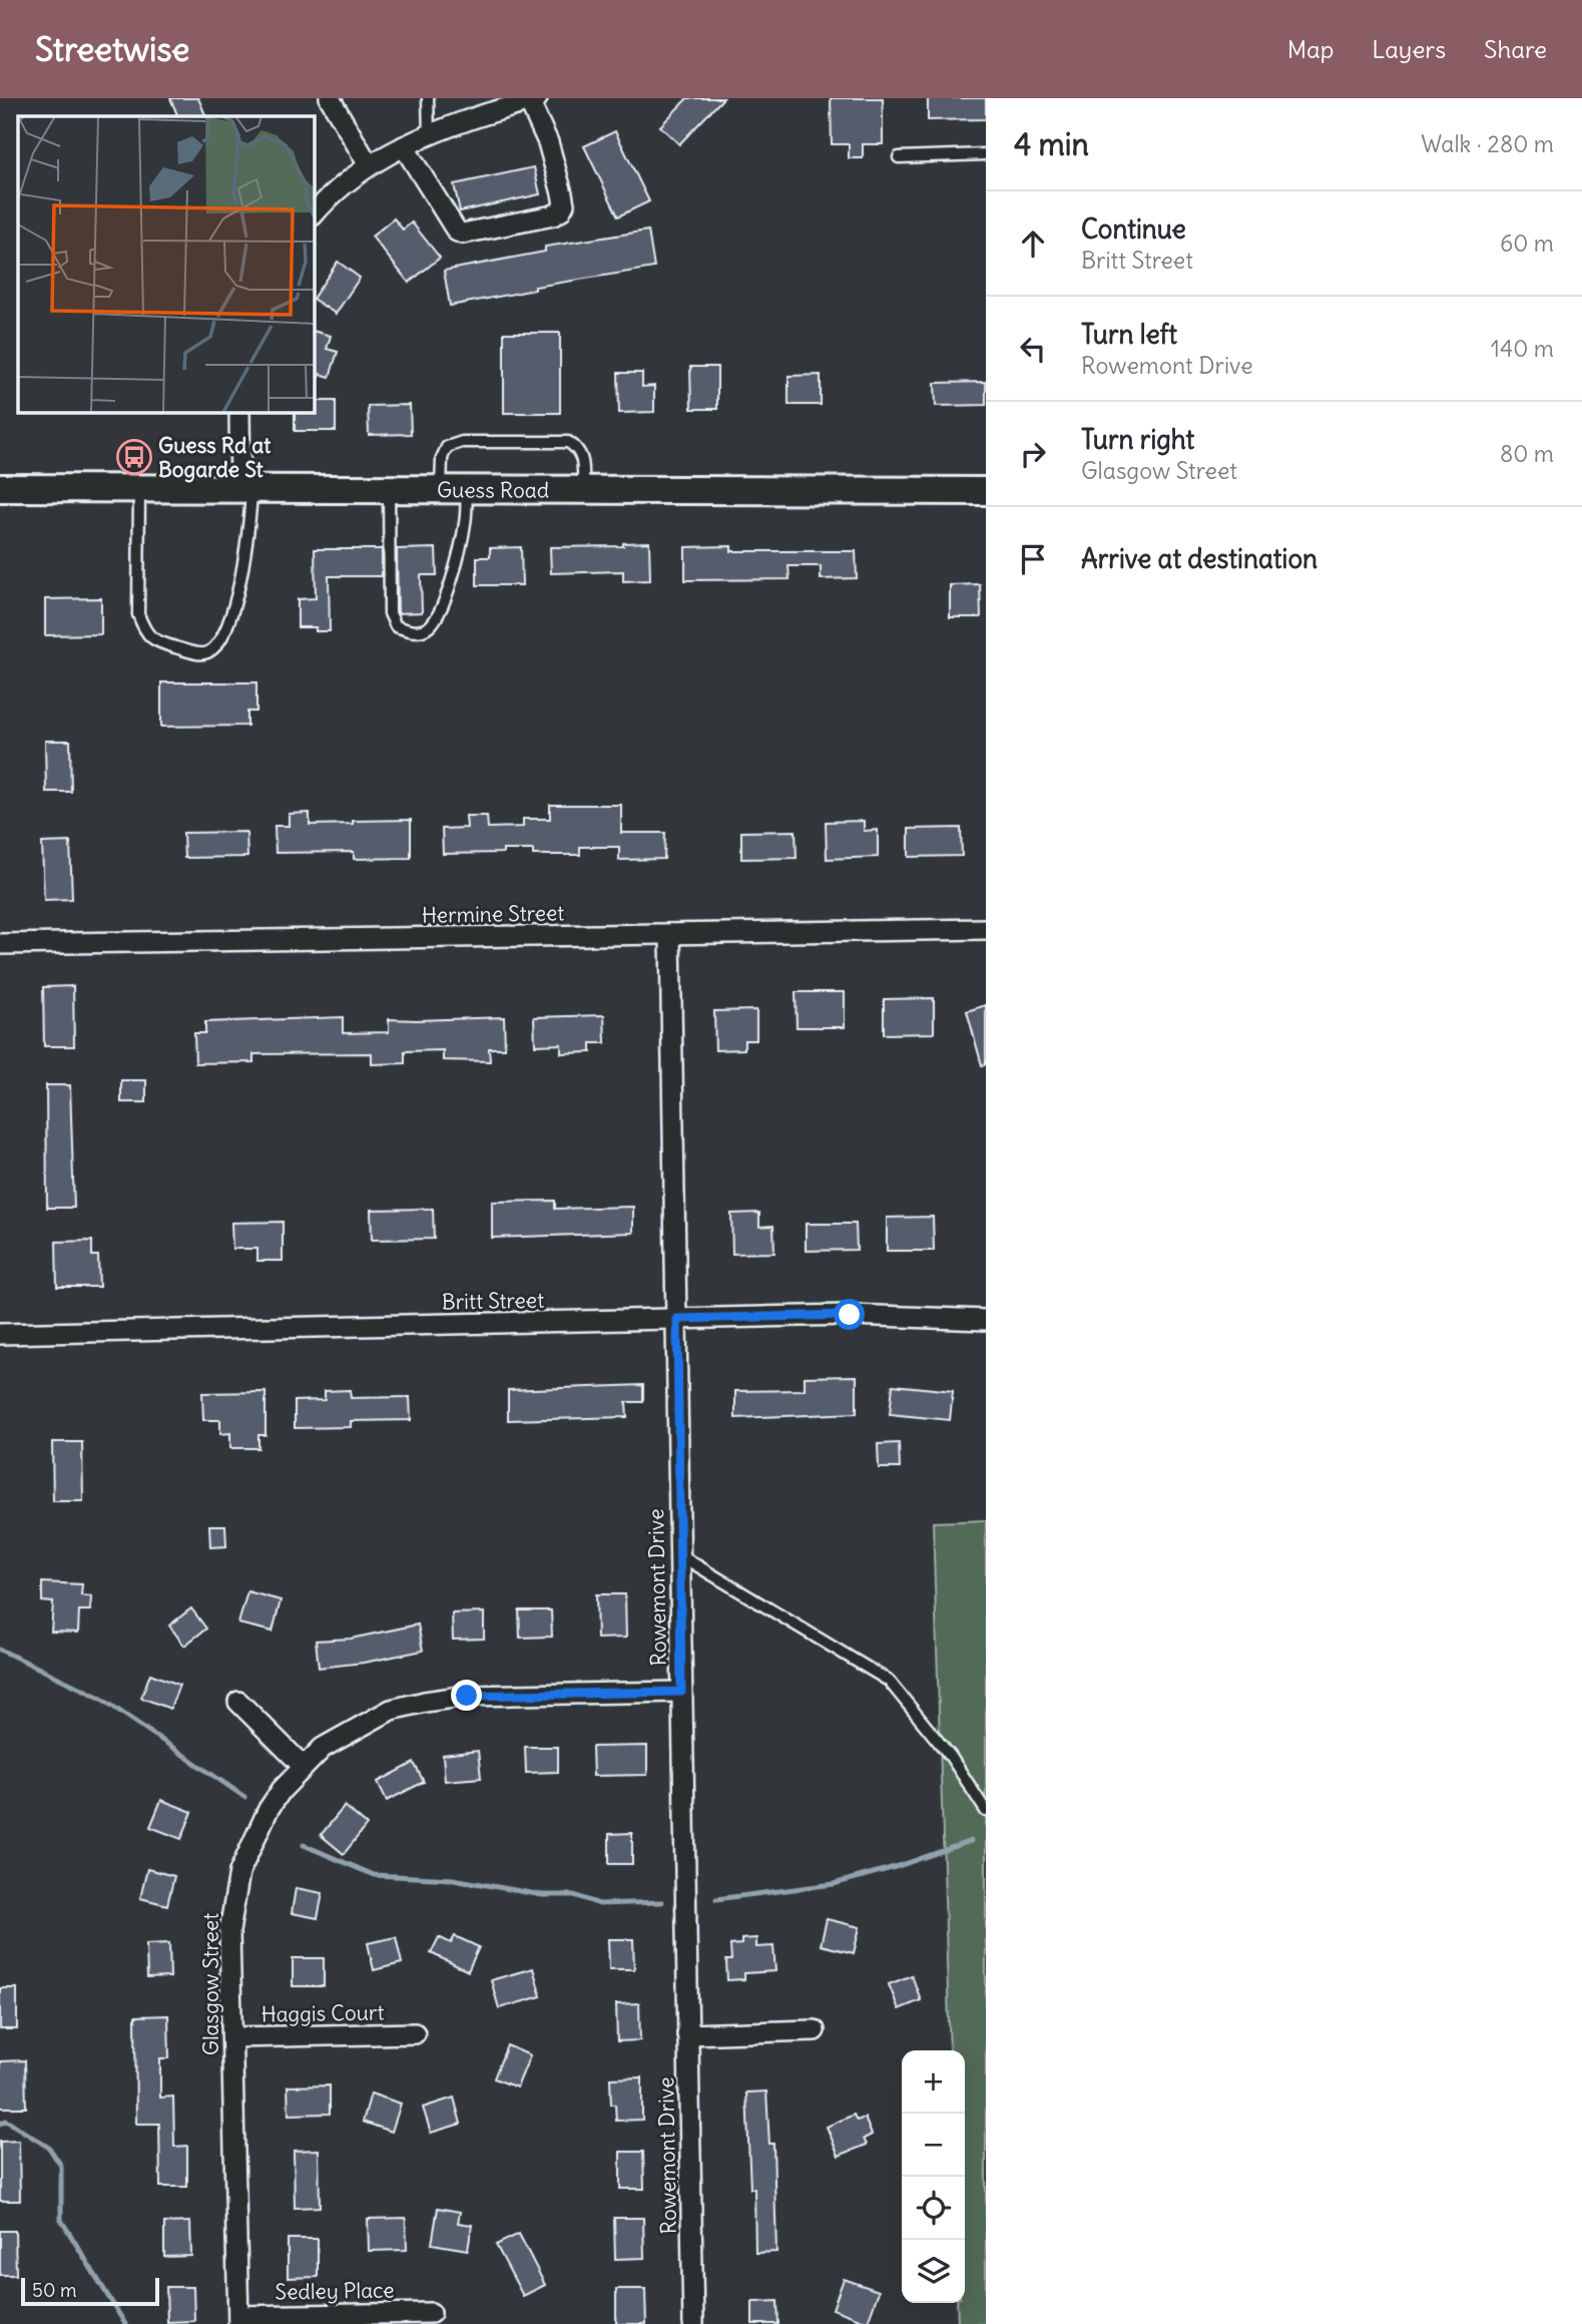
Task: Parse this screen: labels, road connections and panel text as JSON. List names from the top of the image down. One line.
{"streets":{"main road":["Guess Road"],"street":["Hermine Street","Britt Street","Rowemont Drive","Glasgow Street","Haggis Court","Sedley Place"]},"crossings":[["Hermine Street","Rowemont Drive"],["Britt Street","Rowemont Drive"],["Rowemont Drive","Glasgow Street"],["Glasgow Street","Haggis Court"],["Glasgow Street","Sedley Place"]],"places":{"bus stop":["Guess Rd at Bogarde St"]},"scale_bar":"50 m","page":{"header":"Streetwise","nav":["Map","Layers","Share"],"heading":["4 min","Walk · 280 m"],"list":[["Continue","Britt Street","60 m"],["Turn left","Rowemont Drive","140 m"],["Turn right","Glasgow Street","80 m"],"Arrive at destination"],"map_buttons":["+","−"],"scale":"50 m"}}
